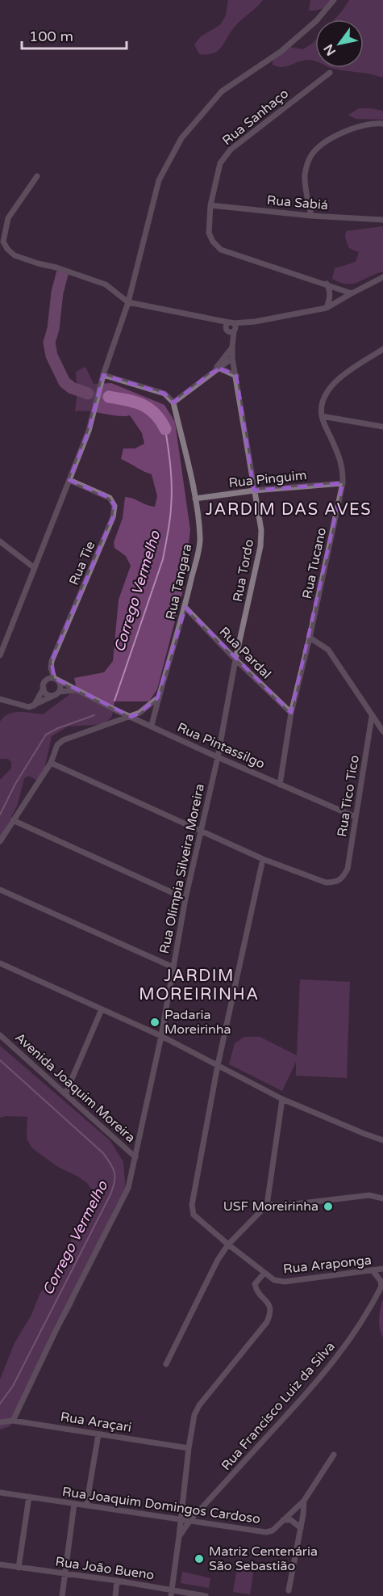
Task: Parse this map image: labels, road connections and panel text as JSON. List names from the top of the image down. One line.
{"streets":{"street":["Rua Sanhaço","Rua Sabiá","Rua Pinguim","Rua Tie","Rua Tucano","Rua Tordo","Rua Tangara","Rua Pardal","Rua Pintassilgo","Rua Tico Tico","Rua Olímpia Silveira Moreira","Avenida Joaquim Moreira","Rua Araponga","Rua Francisco Luiz da Silva","Rua Araçari","Rua Joaquim Domingos Cardoso","Rua João Bueno"]},"crossings":[["Rua Sanhaço","Rua Sabiá"],["Rua Pinguim","Rua Tucano"],["Rua Pinguim","Rua Tordo"],["Rua Pinguim","Rua Tangara"],["Rua Tie","Rua Pintassilgo"],["Rua Tucano","Rua Pardal"],["Rua Tucano","Rua Pintassilgo"],["Rua Tordo","Rua Pardal"],["Rua Tordo","Rua Pintassilgo"],["Rua Tordo","Rua Olímpia Silveira Moreira"],["Rua Tangara","Rua Pardal"],["Rua Tangara","Rua Pintassilgo"],["Rua Pintassilgo","Rua Tico Tico"],["Rua Pintassilgo","Rua Olímpia Silveira Moreira"],["Rua Tico Tico","Rua Araponga"],["Rua Olímpia Silveira Moreira","Avenida Joaquim Moreira"],["Rua Olímpia Silveira Moreira","Rua Araçari"],["Rua Francisco Luiz da Silva","Rua Joaquim Domingos Cardoso"]],"districts":["JARDIM DAS AVES","JARDIM MOREIRINHA"],"water":["Corrego Vermelho"],"places":["Padaria Moreirinha","USF Moreirinha","Matriz Centenária São Sebastião"],"scale_bar":"100 m","north":"bottom left"}
